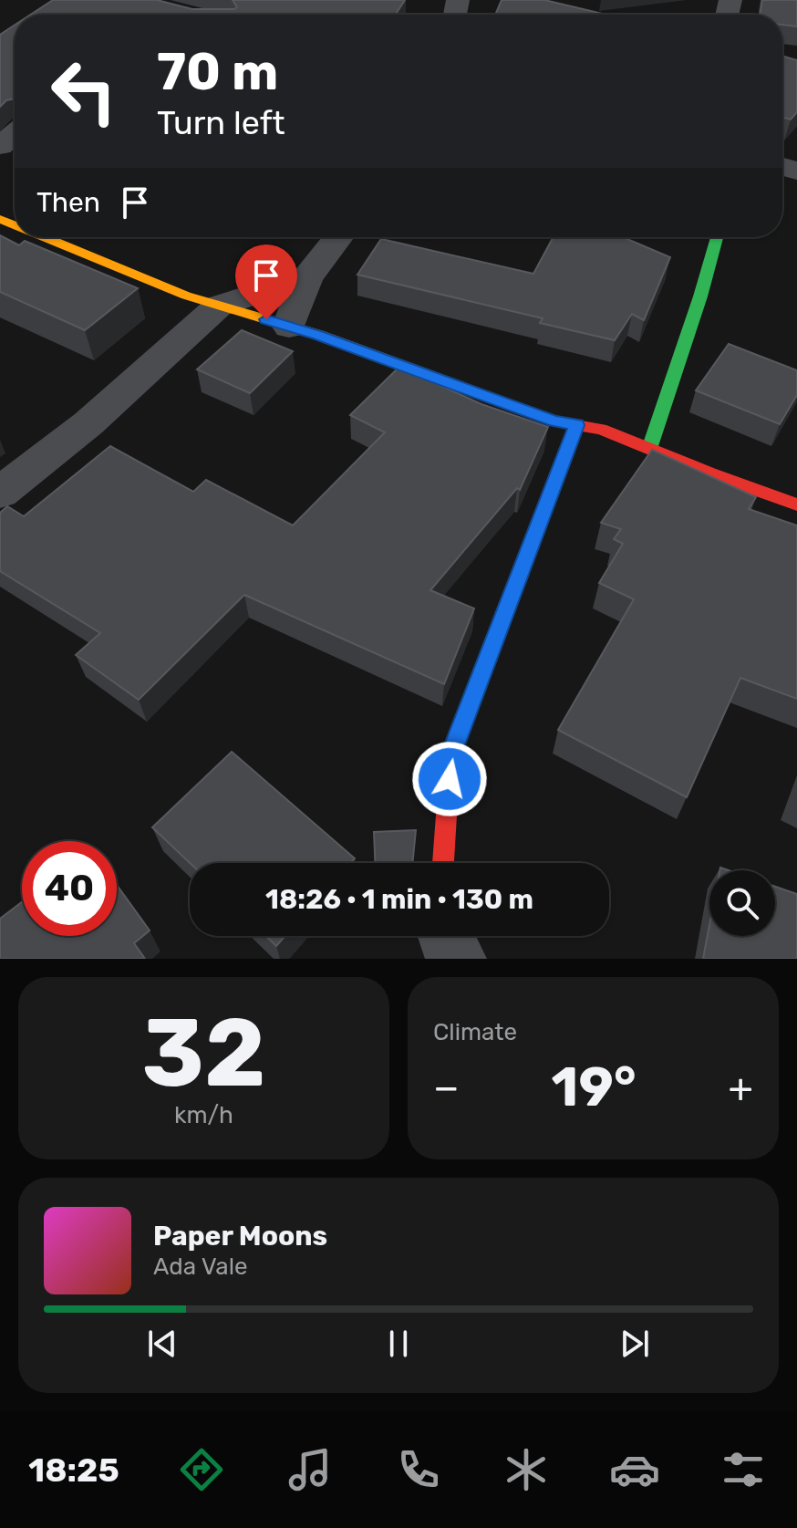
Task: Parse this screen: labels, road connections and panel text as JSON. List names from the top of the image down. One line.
{"page":{"turn":["70 m","Turn left"],"then":"Then","limit":"40","trip":"18:26 · 1 min · 130 m","tile":[["32","km/h"],"Climate"],"heat":["−","19°","+"],"song":["Paper Moons","Ada Vale"],"tabs":"18:25"}}
